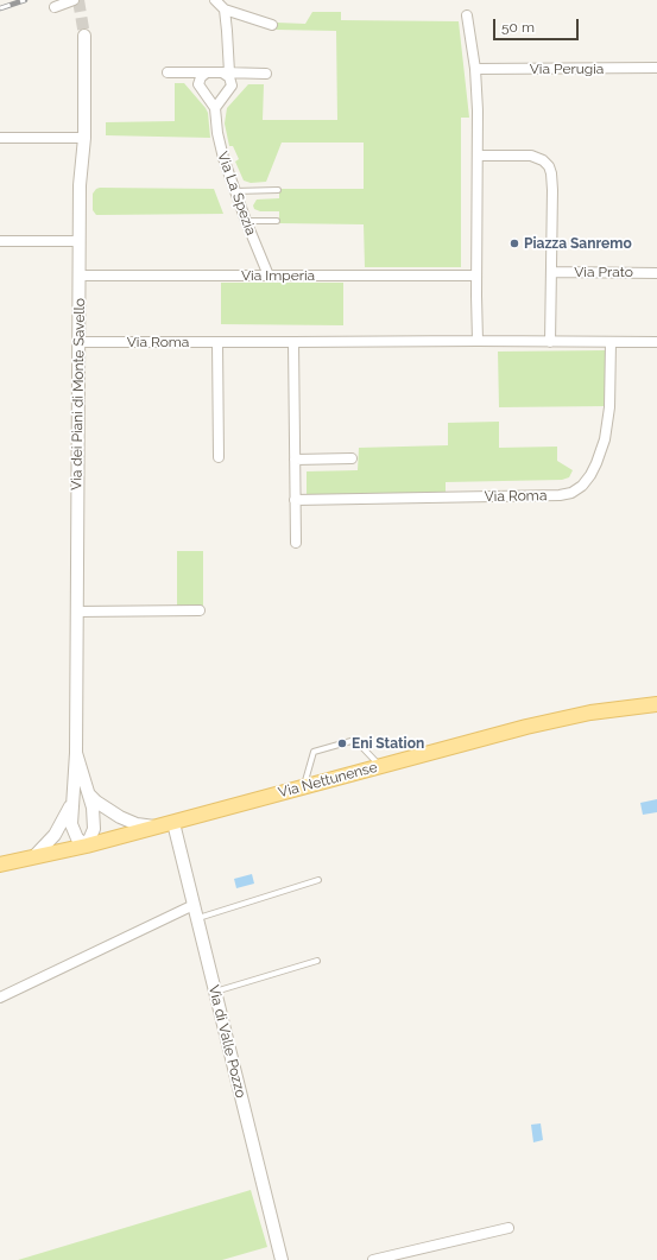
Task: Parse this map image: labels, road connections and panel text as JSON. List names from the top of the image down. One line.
{"streets":{"main road":["Via Nettunense"],"street":["Via Perugia","Via La Spezia","Via Prato","Via Imperia","Via Roma","Via dei Piani di Monte Savello","Via di Valle Pozzo"]},"crossings":[["Via La Spezia","Via Imperia"],["Via Imperia","Via dei Piani di Monte Savello"],["Via Roma","Via dei Piani di Monte Savello"],["Via Nettunense","Via di Valle Pozzo"]],"places":["Piazza Sanremo","Eni Station"],"scale_bar":"50 m"}
